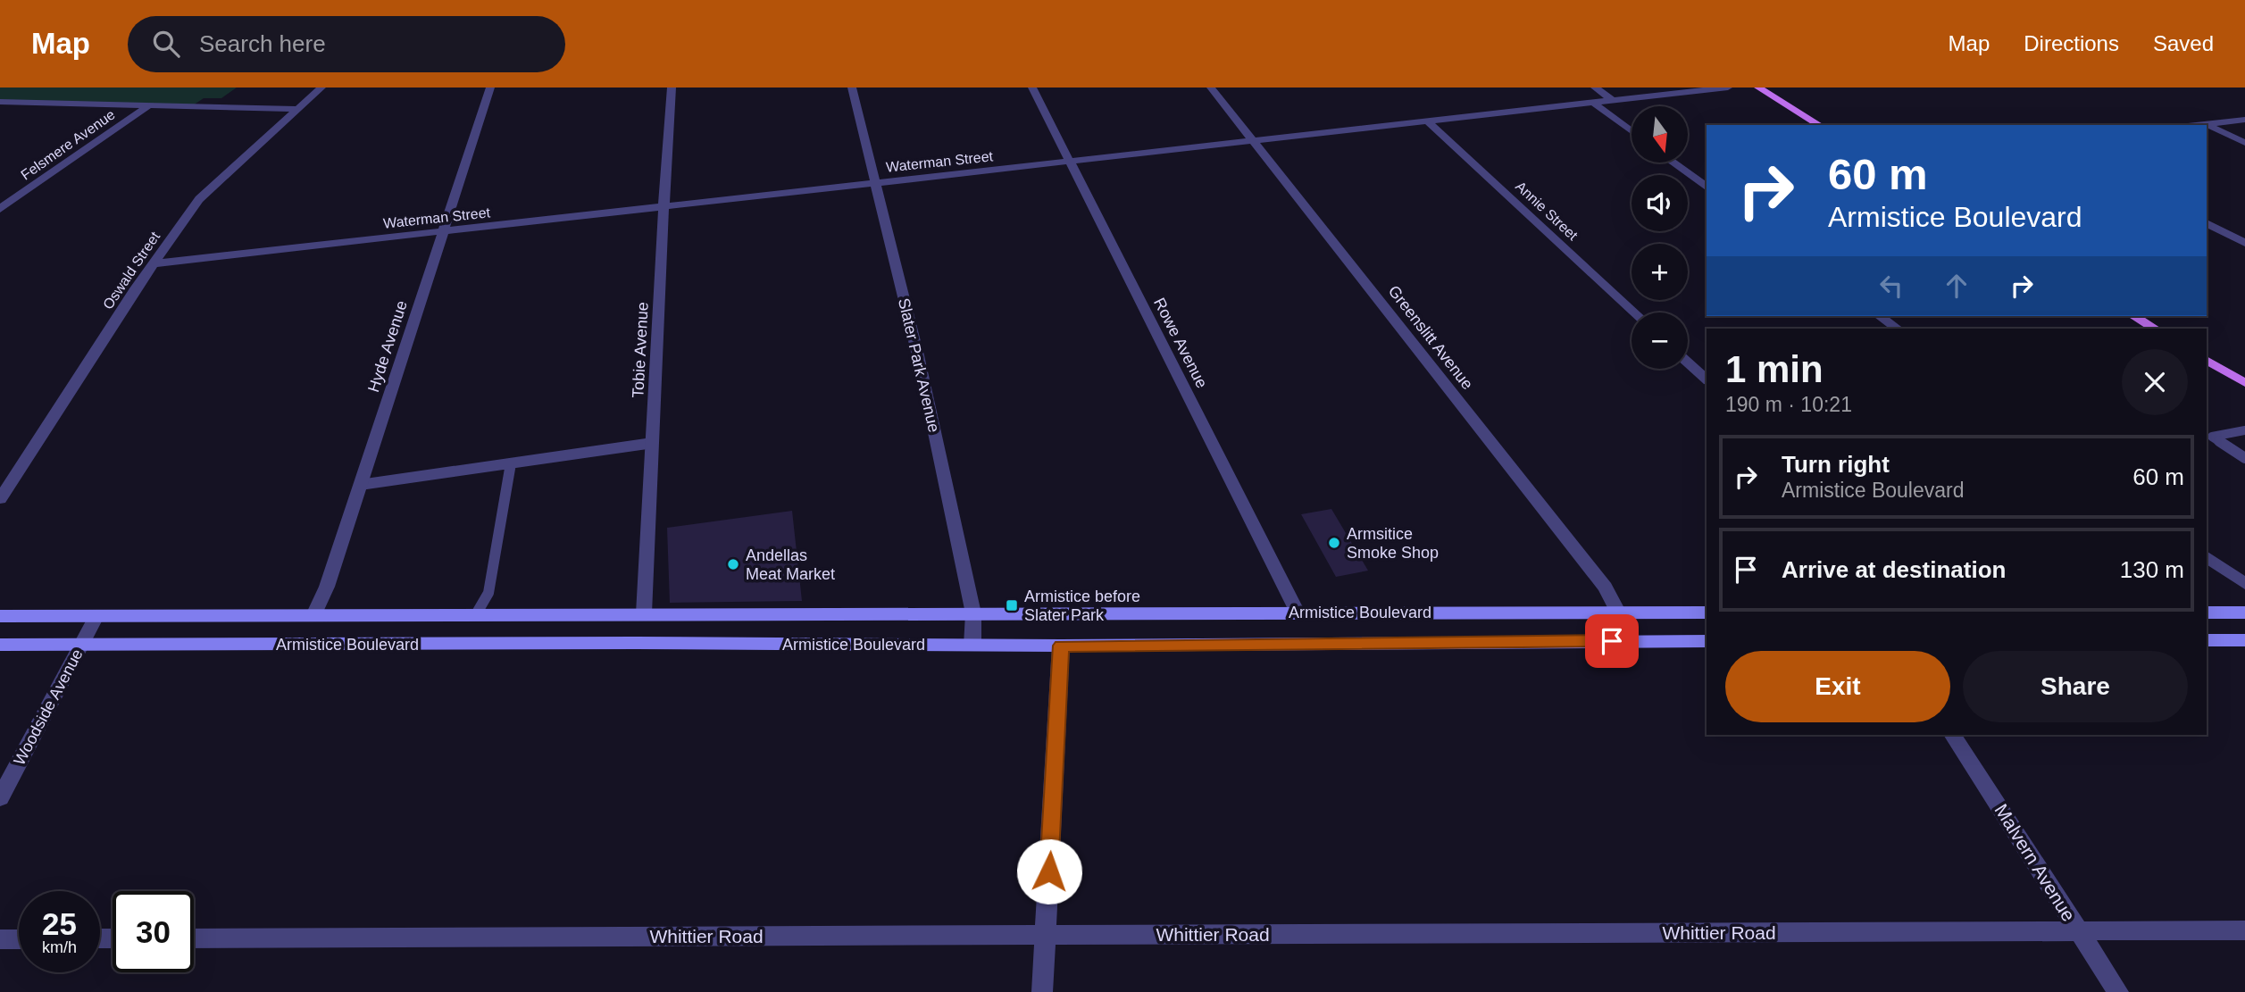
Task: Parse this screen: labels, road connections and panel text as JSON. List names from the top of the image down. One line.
{"streets":{"main road":["Armistice Boulevard"],"street":["Felsmere Avenue","Waterman Street","Annie Street","Oswald Street","Greenslitt Avenue","Rowe Avenue","Hyde Avenue","Tobie Avenue","Slater Park Avenue","Woodside Avenue","Malvern Avenue","Whittier Road"]},"crossings":[["Waterman Street","Annie Street"],["Waterman Street","Oswald Street"],["Waterman Street","Greenslitt Avenue"],["Waterman Street","Rowe Avenue"],["Waterman Street","Hyde Avenue"],["Waterman Street","Tobie Avenue"],["Waterman Street","Slater Park Avenue"],["Greenslitt Avenue","Armistice Boulevard"],["Rowe Avenue","Armistice Boulevard"],["Hyde Avenue","Armistice Boulevard"],["Tobie Avenue","Armistice Boulevard"],["Slater Park Avenue","Armistice Boulevard"],["Armistice Boulevard","Woodside Avenue"],["Malvern Avenue","Whittier Road"]],"places":{"other":["Armsitice Smoke Shop","Andellas Meat Market"],"transit":["Armistice before Slater Park"]},"north":"bottom","page":{"header":"Map","search":"Search here","nav":["Map","Directions","Saved"],"map_buttons":["+","−"],"turn":["60 m","Armistice Boulevard"],"heading":["1 min","190 m · 10:21"],"list":[{"name":"Turn right","note":"Armistice Boulevard","value":"60 m"},{"name":"Arrive at destination","value":"130 m"}],"buttons":["Exit","Share"],"speed":"25 km/h","limit":"30"}}
